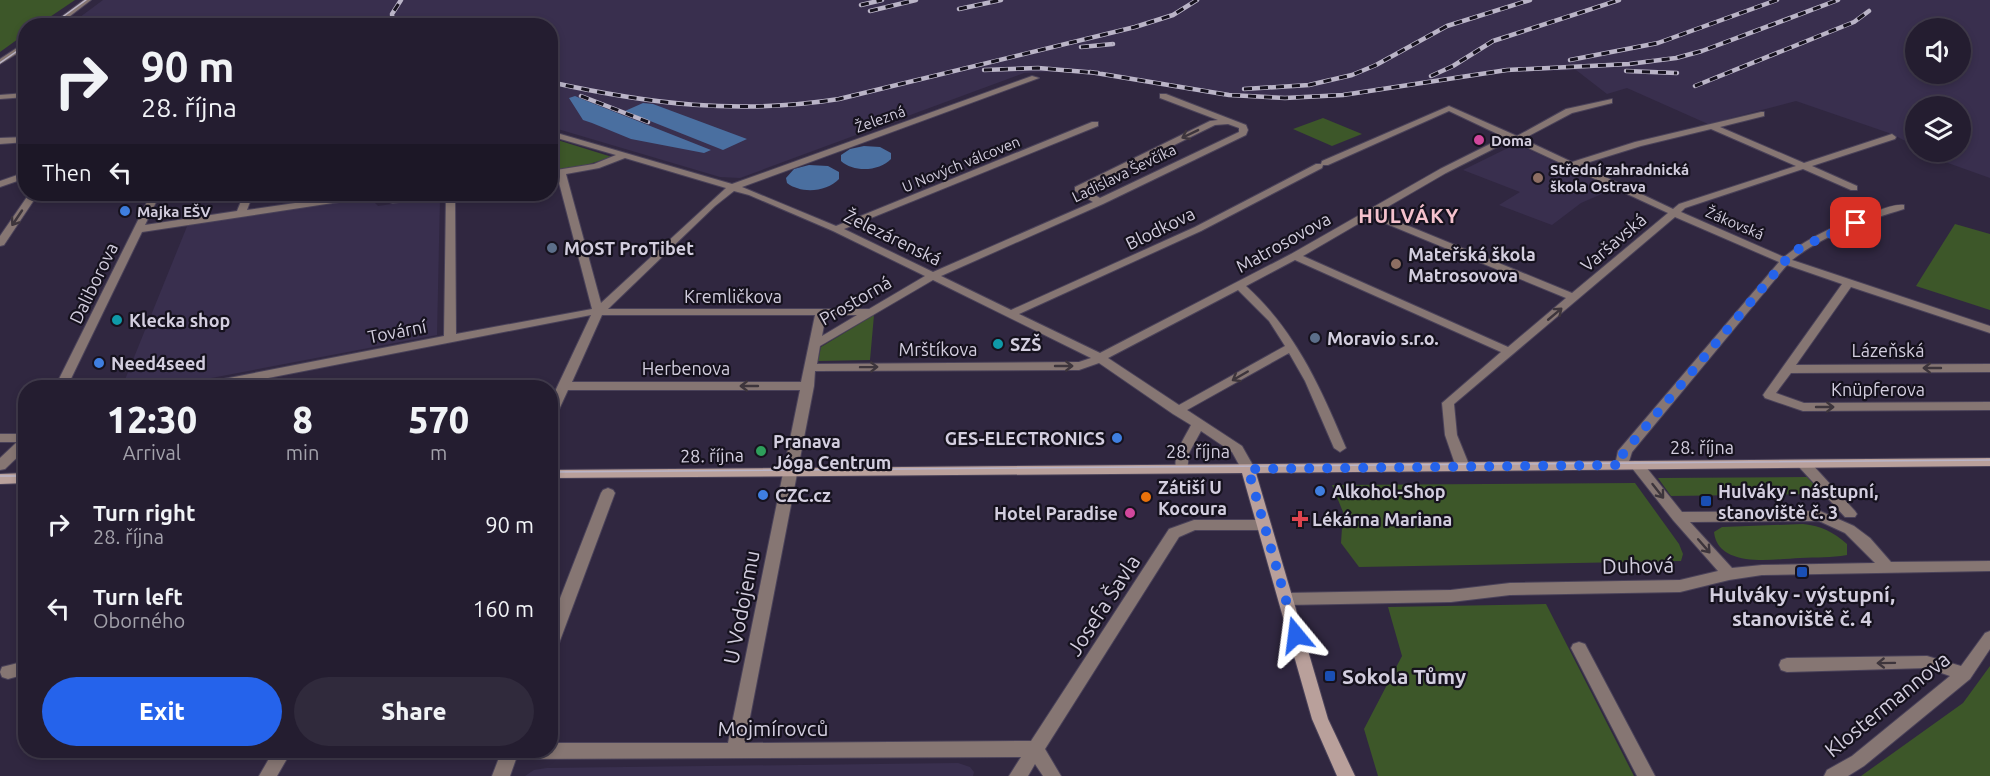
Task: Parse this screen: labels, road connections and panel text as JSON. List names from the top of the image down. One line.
{"streets":{"main road":["28. října"],"street":["Železná","U Nových válcoven","Ladislava Ševčíka","Žákovská","Blodkova","Železárenská","Matrosovova","Varšavská","Daliborova","Kremličkova","Prostorná","Tovární","Mrštíkova","Lázeňská","Herbenova","Knüpferova","Duhová","Josefa Šavla","U Vodojemu","Klostermannova","Mojmírovců"]},"crossings":[["Železná","Železárenská"],["Železná","Kremličkova"],["Železná","Tovární"],["U Nových válcoven","Železárenská"],["Ladislava Ševčíka","Železárenská"],["Ladislava Ševčíka","Prostorná"],["Žákovská","Blodkova"],["Žákovská","Matrosovova"],["Žákovská","Varšavská"],["Blodkova","Železárenská"],["Železárenská","Matrosovova"],["Železárenská","Prostorná"],["Železárenská","Mrštíkova"],["Železárenská","28. října"],["Matrosovova","Mrštíkova"],["Varšavská","28. října"],["Kremličkova","Prostorná"],["Kremličkova","Tovární"],["Prostorná","Mrštíkova"],["Prostorná","Herbenova"],["Prostorná","28. října"],["Prostorná","U Vodojemu"],["Lázeňská","Knüpferova"],["28. října","U Vodojemu"],["Josefa Šavla","Mojmírovců"],["U Vodojemu","Mojmírovců"]],"one_way":["Mrštíkova","Lázeňská","Herbenova","Knüpferova"],"districts":["HULVÁKY"],"places":{"other":["Doma","Střední zahradnická škola Ostrava","Majka EŠV","MOST ProTibet","Mateřská škola Matrosovova","Klecka shop","Moravio s.r.o.","SZŠ","Need4seed","GES-ELECTRONICS","Pranava Jóga Centrum","Alkohol-Shop","CZC.cz","Zátiší U Kocoura","Hotel Paradise"],"transit":["Hulváky - nástupní, stanoviště č. 3","Hulváky - výstupní, stanoviště č. 4","Sokola Tůmy"],"health":["Lékárna Mariana"]},"page":{"turn":["90 m","28. října"],"then":"Then","eta":["12:30","Arrival","8","min","570","m"],"list":[{"name":"Turn right","note":"28. října","value":"90 m"},{"name":"Turn left","note":"Oborného","value":"160 m"}],"buttons":["Exit","Share"]}}
